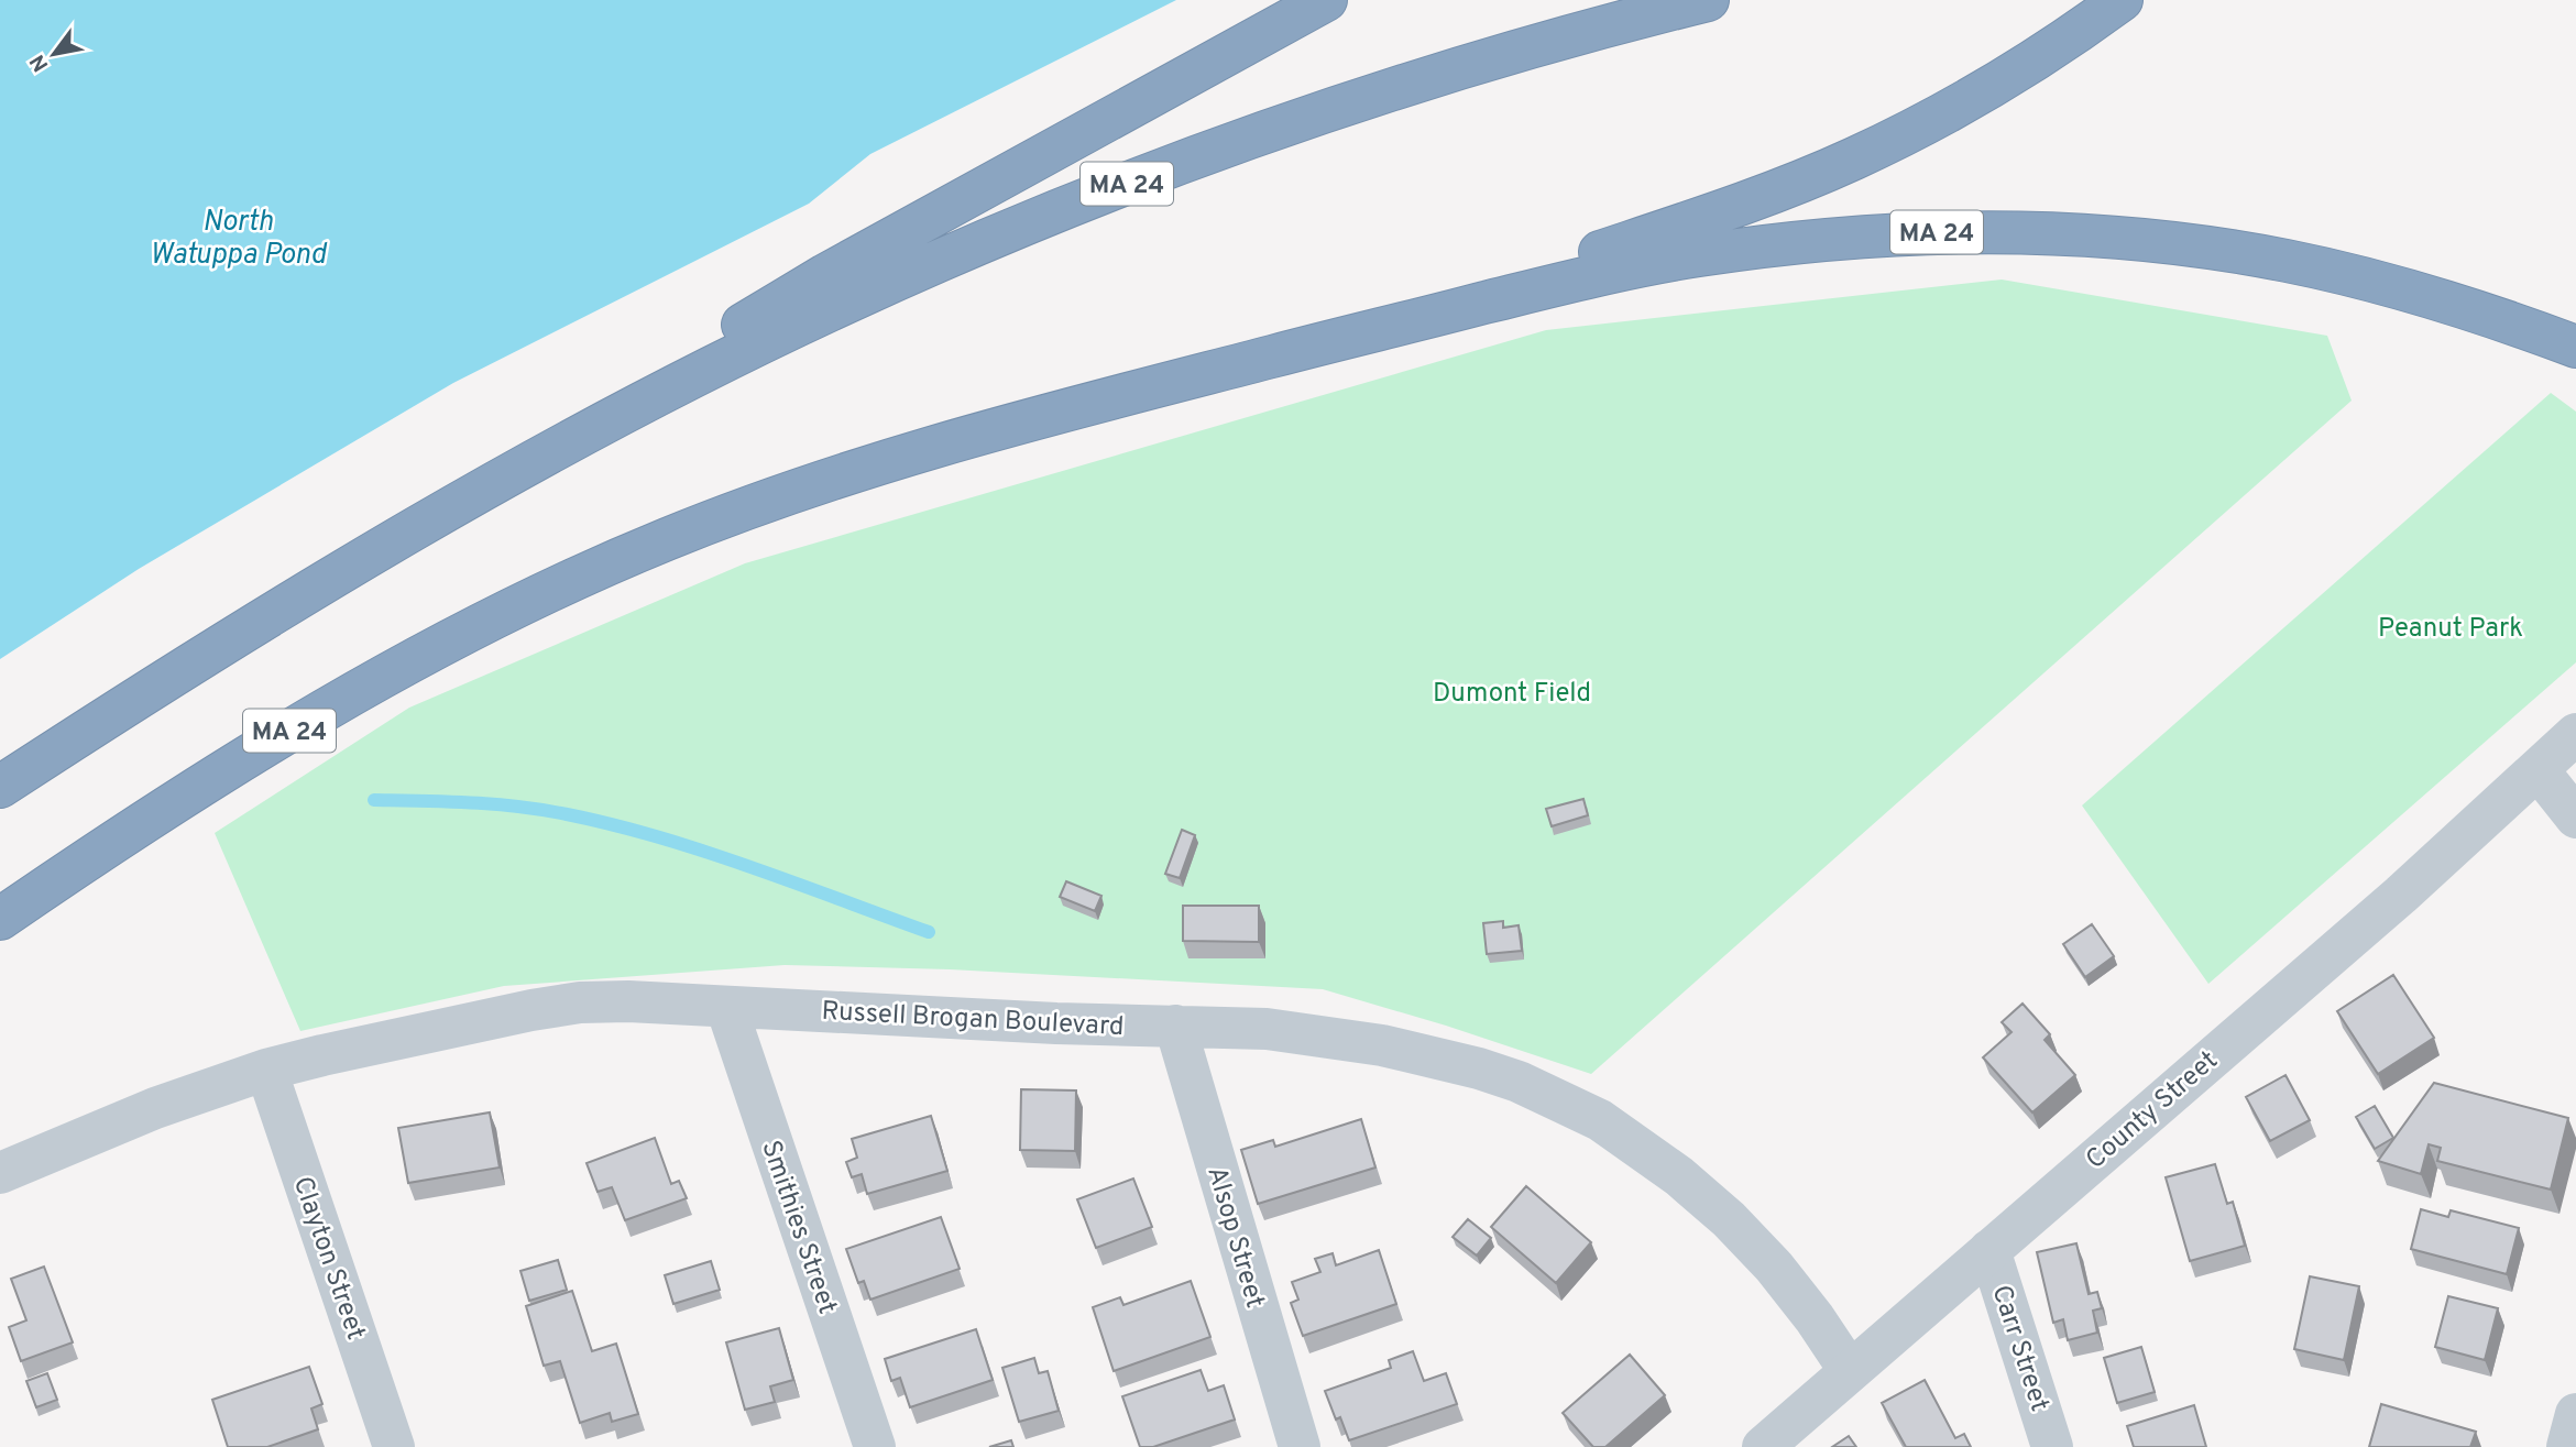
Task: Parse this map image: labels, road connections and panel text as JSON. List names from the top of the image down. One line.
{"streets":{"highway":["MA 24"],"street":["Russell Brogan Boulevard","County Street","Smithies Street","Alsop Street","Clayton Street","Carr Street"]},"crossings":[["Russell Brogan Boulevard","County Street"],["Russell Brogan Boulevard","Smithies Street"],["Russell Brogan Boulevard","Alsop Street"],["Russell Brogan Boulevard","Clayton Street"],["County Street","Carr Street"]],"water":["North Watuppa Pond"],"parks":["Peanut Park","Dumont Field"],"north":"bottom left"}
